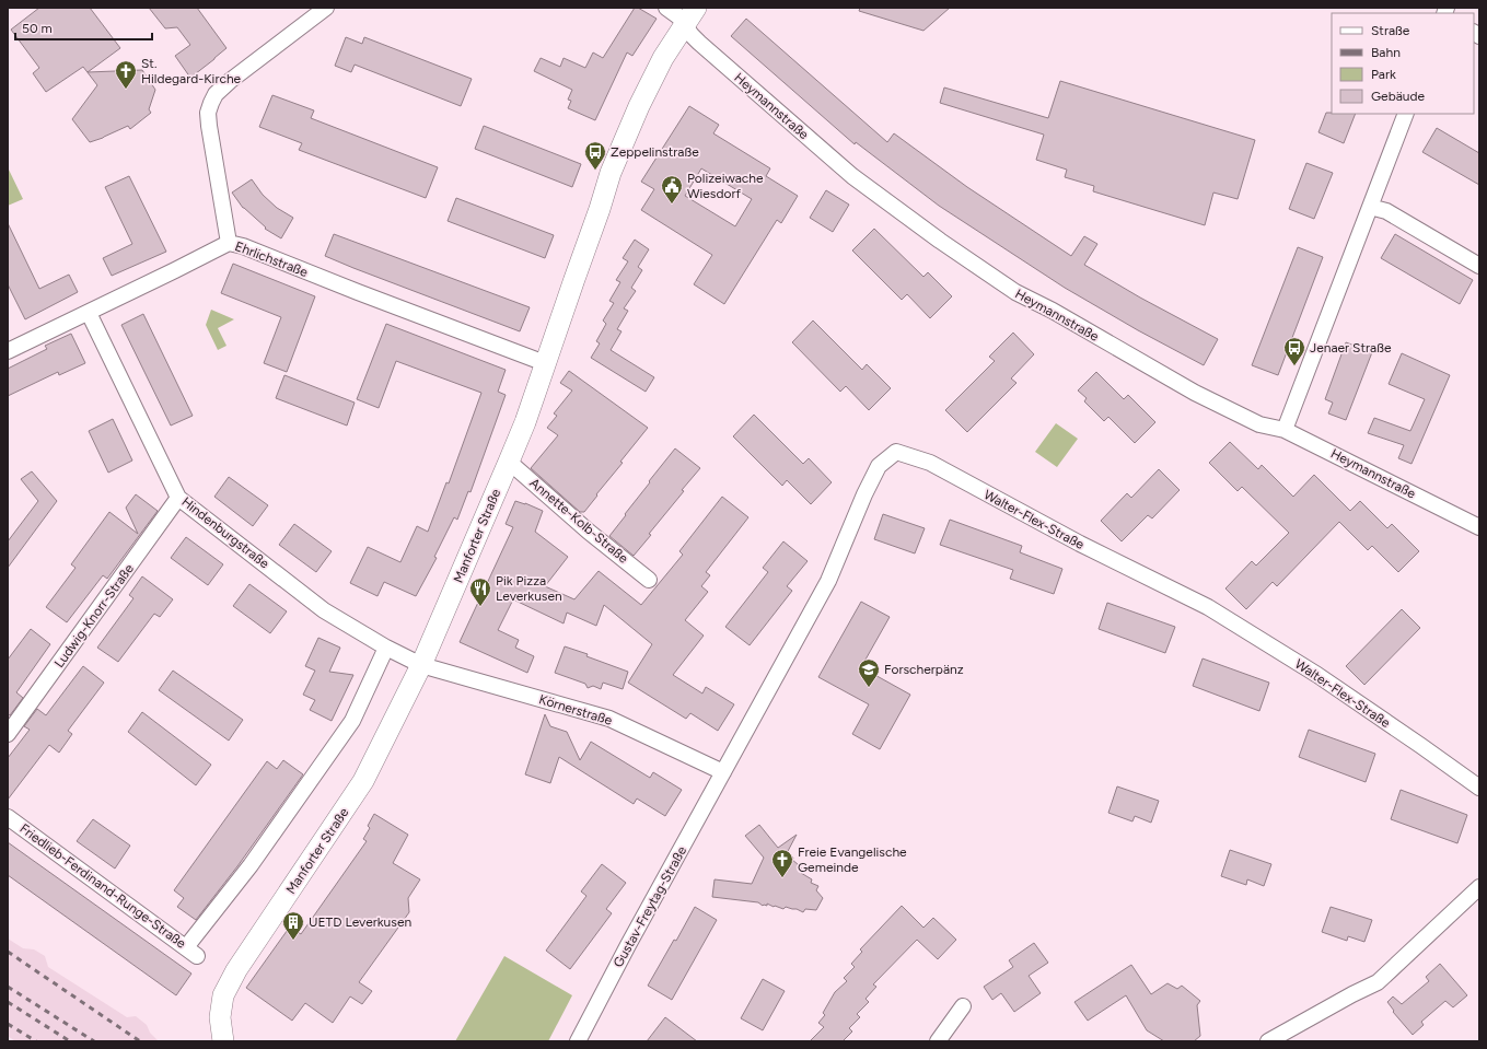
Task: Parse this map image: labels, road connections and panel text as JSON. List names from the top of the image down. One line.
{"streets":{"street":["Heymannstraße","Ehrlichstraße","Walter-Flex-Straße","Annette-Kolb-Straße","Hindenburgstraße","Manforter Straße","Ludwig-Knorr-Straße","Körnerstraße","Friedlieb-Ferdinand-Runge-Straße","Gustav-Freytag-Straße"]},"crossings":[["Heymannstraße","Manforter Straße"],["Ehrlichstraße","Hindenburgstraße"],["Ehrlichstraße","Manforter Straße"],["Walter-Flex-Straße","Körnerstraße"],["Walter-Flex-Straße","Gustav-Freytag-Straße"],["Annette-Kolb-Straße","Manforter Straße"],["Hindenburgstraße","Manforter Straße"],["Hindenburgstraße","Ludwig-Knorr-Straße"],["Hindenburgstraße","Körnerstraße"],["Hindenburgstraße","Friedlieb-Ferdinand-Runge-Straße"],["Manforter Straße","Körnerstraße"],["Körnerstraße","Gustav-Freytag-Straße"]],"places":{"church":["St. Hildegard-Kirche","Freie Evangelische Gemeinde"],"bus stop":["Zeppelinstraße","Jenaer Straße"],"public building":["Polizeiwache Wiesdorf"],"restaurant":["Pik Pizza Leverkusen"],"school or university":["Forscherpänz"],"building":["UETD Leverkusen"]},"legend":["Straße","Bahn","Park","Gebäude"],"scale_bar":"50 m"}
